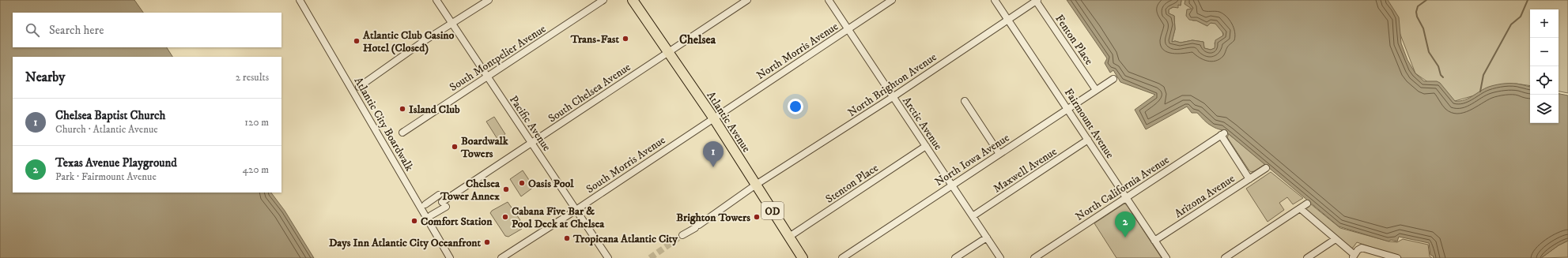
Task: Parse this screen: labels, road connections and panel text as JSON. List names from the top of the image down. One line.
{"streets":{"highway":["Atlantic Avenue","OD"],"street":["Fenton Place","North Morris Avenue","South Montpelier Avenue","North Brighton Avenue","South Chelsea Avenue","Pacific Avenue","Arctic Avenue","Fairmount Avenue","Atlantic City Boardwalk","North Iowa Avenue","South Morris Avenue","Maxwell Avenue","Stenton Place","North California Avenue","Arizona Avenue"]},"crossings":[["Fenton Place","North Brighton Avenue"],["Fenton Place","North Iowa Avenue"],["North Morris Avenue","Atlantic Avenue"],["North Morris Avenue","Arctic Avenue"],["North Morris Avenue","South Morris Avenue"],["South Montpelier Avenue","Pacific Avenue"],["North Brighton Avenue","Atlantic Avenue"],["North Brighton Avenue","Arctic Avenue"],["North Brighton Avenue","Fairmount Avenue"],["South Chelsea Avenue","Atlantic Avenue"],["South Chelsea Avenue","Pacific Avenue"],["Atlantic Avenue","South Morris Avenue"],["Atlantic Avenue","Stenton Place"],["Pacific Avenue","South Morris Avenue"],["Arctic Avenue","North Iowa Avenue"],["Arctic Avenue","Maxwell Avenue"],["Arctic Avenue","Stenton Place"],["Fairmount Avenue","North Iowa Avenue"],["Fairmount Avenue","Maxwell Avenue"],["Fairmount Avenue","North California Avenue"],["Fairmount Avenue","Arizona Avenue"],["North California Avenue","Arizona Avenue"]],"districts":["Chelsea"],"places":["Trans-Fast","Atlantic Club Casino Hotel (Closed)","Island Club","Boardwalk Towers","Oasis Pool","Chelsea Tower Annex","Cabana Five Bar & Pool Deck at Chelsea","Brighton Towers","Comfort Station","Tropicana Atlantic City","Days Inn Atlantic City Oceanfront"],"page":{"map_buttons":["+","−"],"search":"Search here","heading":["Nearby","2 results"],"list":[{"mark":"1","name":"Chelsea Baptist Church","note":"Church · Atlantic Avenue","value":"120 m"},{"mark":"2","name":"Texas Avenue Playground","note":"Park · Fairmount Avenue","value":"420 m"}],"pins":["1","2"]}}
